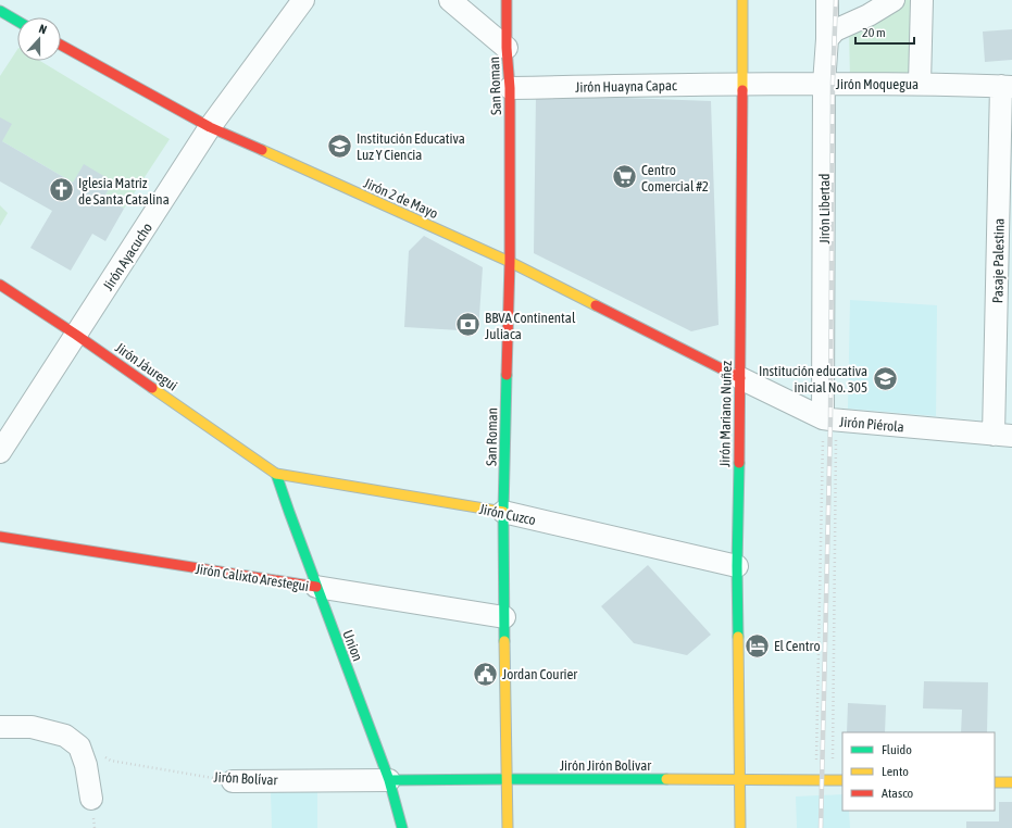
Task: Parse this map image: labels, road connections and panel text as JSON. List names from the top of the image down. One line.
{"streets":{"street":["Jirón Moquegua","San Roman","Jirón Huayna Capac","Jirón 2 de Mayo","Jirón Libertad","Jirón Ayacucho","Pasaje Palestina","Jirón Jáuregui","Jirón Mariano Nuñez","Jirón Piérola","Jirón Cuzco","Jirón Calixto Arestegui","Union","Jirón Jirón Bolívar","Jirón Bolívar"]},"crossings":[["Jirón Moquegua","Jirón Huayna Capac"],["Jirón Moquegua","Jirón Libertad"],["Jirón Moquegua","Pasaje Palestina"],["Jirón Moquegua","Jirón Mariano Nuñez"],["San Roman","Jirón Huayna Capac"],["San Roman","Jirón 2 de Mayo"],["San Roman","Jirón Cuzco"],["San Roman","Jirón Calixto Arestegui"],["San Roman","Jirón Jirón Bolívar"],["Jirón Huayna Capac","Jirón Mariano Nuñez"],["Jirón 2 de Mayo","Jirón Ayacucho"],["Jirón 2 de Mayo","Jirón Mariano Nuñez"],["Jirón 2 de Mayo","Jirón Piérola"],["Jirón Libertad","Jirón Piérola"],["Jirón Ayacucho","Jirón Jáuregui"],["Pasaje Palestina","Jirón Piérola"],["Jirón Jáuregui","Jirón Cuzco"],["Jirón Jáuregui","Union"],["Jirón Mariano Nuñez","Jirón Piérola"],["Jirón Mariano Nuñez","Jirón Cuzco"],["Jirón Mariano Nuñez","Jirón Jirón Bolívar"],["Jirón Cuzco","Union"],["Jirón Calixto Arestegui","Union"],["Union","Jirón Jirón Bolívar"],["Union","Jirón Bolívar"],["Jirón Jirón Bolívar","Jirón Bolívar"]],"places":{"school or university":["Institución Educativa Luz Y Ciencia","Institución educativa inicial No. 305"],"supermarket":["Centro Comercial #2"],"church":["Iglesia Matriz de Santa Catalina"],"bank":["BBVA Continental Juliaca"],"hotel":["El Centro"],"public building":["Jordan Courier"]},"legend":["Fluido","Lento","Atasco"],"scale_bar":"20 m","north":"top"}
